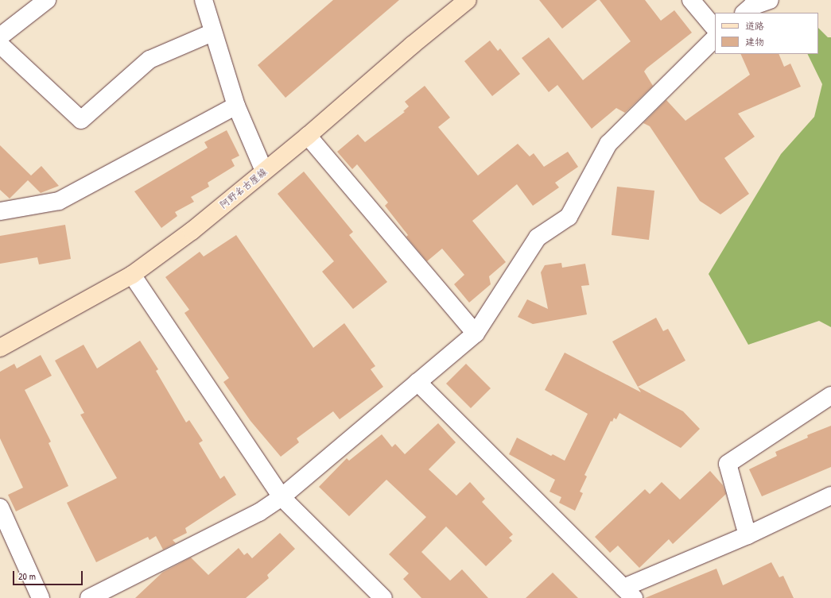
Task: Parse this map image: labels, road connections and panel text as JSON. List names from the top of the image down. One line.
{"streets":{"main road":["阿野名古屋線"]},"legend":["道路","建物"],"scale_bar":"20 m"}
